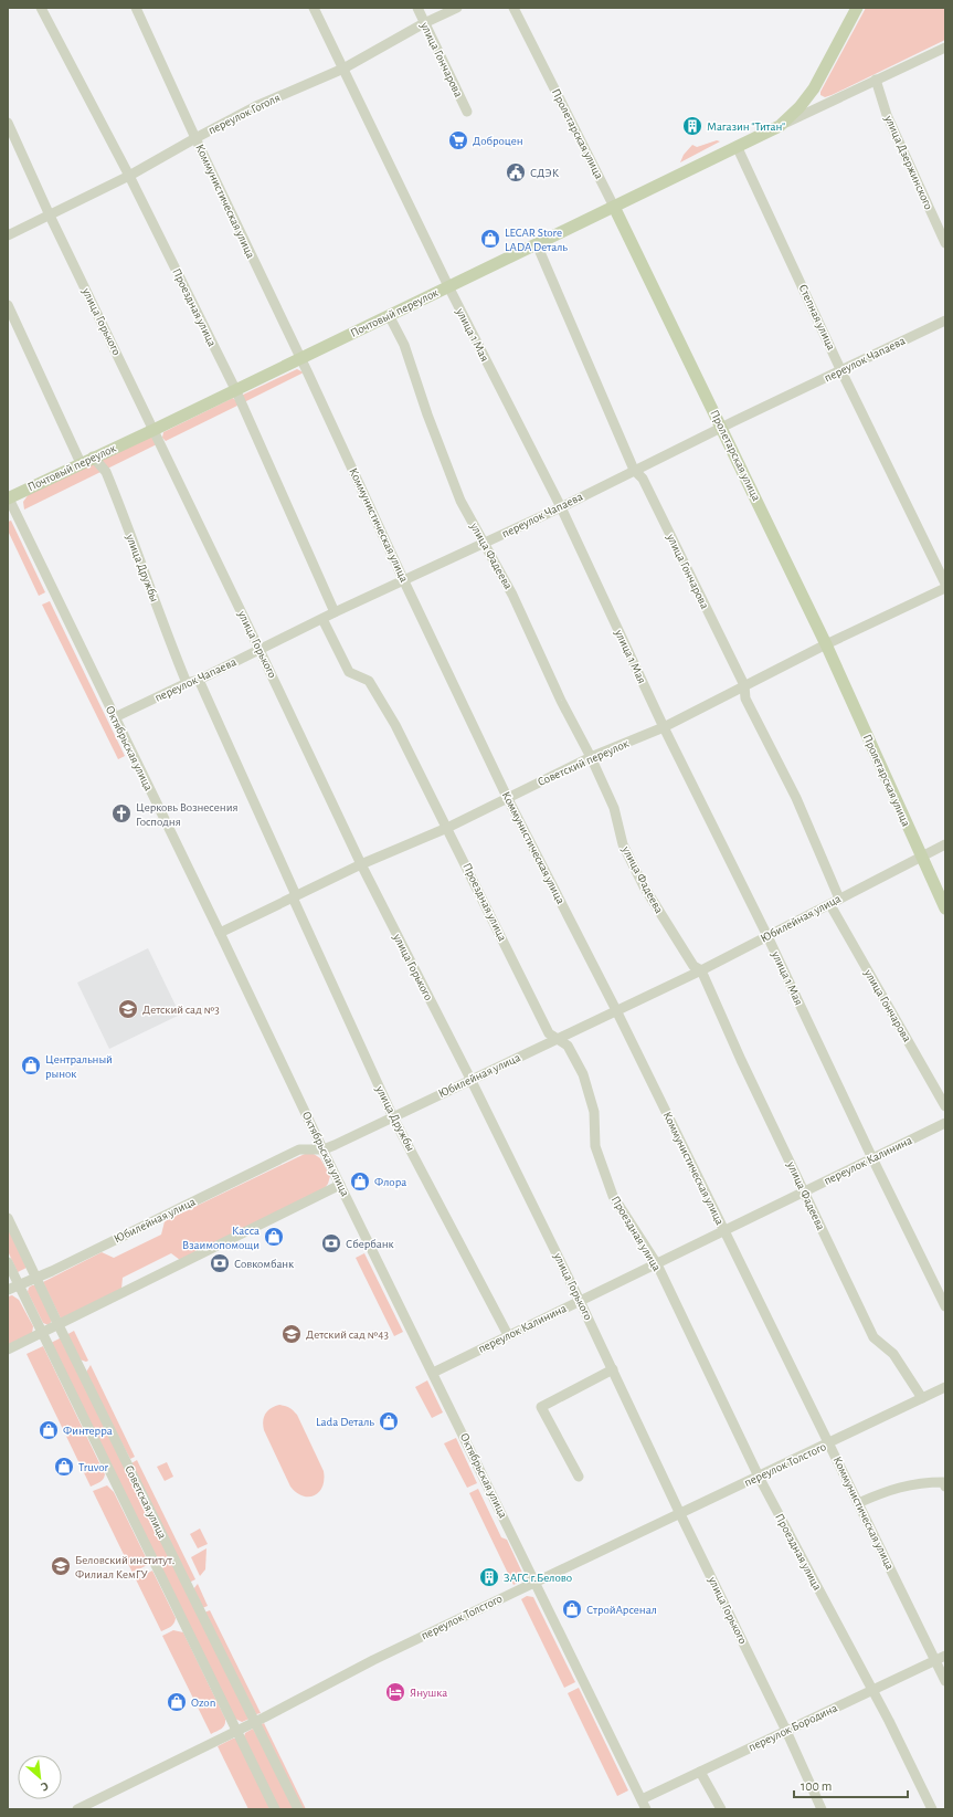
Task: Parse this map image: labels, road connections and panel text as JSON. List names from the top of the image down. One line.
{"streets":{"main road":["Пролетарская улица","Почтовый переулок"],"street":["улица Гончарова","переулок Гоголя","улица Дзержинского","Коммунистическая улица","Проездная улица","Степная улица","улица Горького","улица 1 Мая","переулок Чапаева","улица Фадеева","улица Дружбы","Октябрьская улица","Советский переулок","Юбилейная улица","переулок Калинина","переулок Толстого","Советская улица","переулок Бородина"]},"crossings":[["улица Гончарова","переулок Гоголя"],["улица Гончарова","Почтовый переулок"],["улица Гончарова","переулок Чапаева"],["улица Гончарова","Советский переулок"],["улица Гончарова","Юбилейная улица"],["переулок Гоголя","Коммунистическая улица"],["переулок Гоголя","Проездная улица"],["переулок Гоголя","улица Горького"],["переулок Гоголя","улица 1 Мая"],["Пролетарская улица","Почтовый переулок"],["Пролетарская улица","переулок Чапаева"],["Пролетарская улица","Советский переулок"],["Пролетарская улица","Юбилейная улица"],["Коммунистическая улица","Почтовый переулок"],["Коммунистическая улица","переулок Чапаева"],["Коммунистическая улица","Советский переулок"],["Коммунистическая улица","Юбилейная улица"],["Коммунистическая улица","переулок Калинина"],["Коммунистическая улица","переулок Толстого"],["Коммунистическая улица","переулок Бородина"],["Проездная улица","Почтовый переулок"],["Проездная улица","переулок Чапаева"],["Проездная улица","Советский переулок"],["Проездная улица","Юбилейная улица"],["Проездная улица","переулок Калинина"],["Проездная улица","переулок Толстого"],["Проездная улица","переулок Бородина"],["Почтовый переулок","Степная улица"],["Почтовый переулок","улица Горького"],["Почтовый переулок","улица 1 Мая"],["Почтовый переулок","улица Фадеева"],["Почтовый переулок","улица Дружбы"],["Почтовый переулок","Октябрьская улица"],["Степная улица","переулок Чапаева"],["улица Горького","переулок Чапаева"],["улица Горького","Советский переулок"],["улица Горького","Юбилейная улица"],["улица Горького","переулок Калинина"],["улица Горького","переулок Толстого"],["улица Горького","переулок Бородина"],["улица 1 Мая","переулок Чапаева"],["улица 1 Мая","Советский переулок"],["улица 1 Мая","Юбилейная улица"],["улица 1 Мая","переулок Калинина"],["переулок Чапаева","улица Фадеева"],["переулок Чапаева","улица Дружбы"],["переулок Чапаева","Октябрьская улица"],["улица Фадеева","Советский переулок"],["улица Фадеева","Юбилейная улица"],["улица Фадеева","переулок Калинина"],["улица Фадеева","переулок Толстого"],["улица Дружбы","Советский переулок"],["улица Дружбы","Юбилейная улица"],["улица Дружбы","переулок Калинина"],["Октябрьская улица","Советский переулок"],["Октябрьская улица","Юбилейная улица"],["Октябрьская улица","переулок Калинина"],["Октябрьская улица","переулок Толстого"],["Октябрьская улица","переулок Бородина"],["Юбилейная улица","Советская улица"],["переулок Толстого","Советская улица"]],"places":{"building":["Магазин \"Титан\"","ЗАГС г.Белово"],"supermarket":["Доброцен"],"public building":["СДЭК"],"shop":["LECAR Store LADA Dеталь","Центральный рынок","Флора","Касса Взаимопомощи","Lada Dеталь","Финтерра","Truvor","СтройАрсенал","Ozon"],"church":["Церковь Вознесения Господня"],"school or university":["Детский сад №3","Детский сад №43","Беловский институт. Филиал КемГУ"],"bank":["Сбербанк","Совкомбанк"],"hotel":["Янушка"]},"scale_bar":"100 m","north":"bottom right"}
